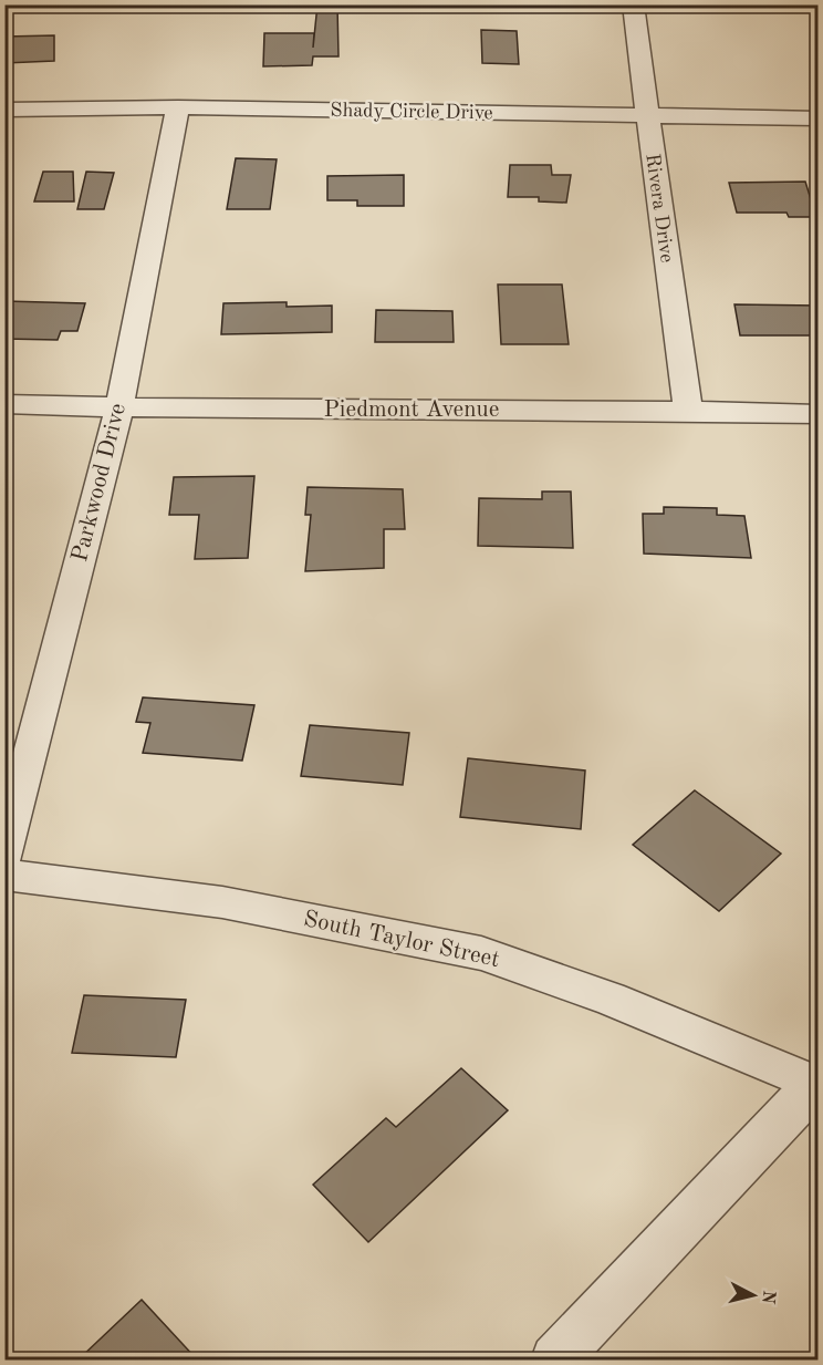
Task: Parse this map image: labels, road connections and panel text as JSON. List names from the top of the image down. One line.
{"streets":{"street":["Shady Circle Drive","Rivera Drive","Piedmont Avenue","Parkwood Drive","South Taylor Street"]},"crossings":[["Shady Circle Drive","Rivera Drive"],["Shady Circle Drive","Parkwood Drive"],["Rivera Drive","Piedmont Avenue"],["Piedmont Avenue","Parkwood Drive"]],"north":"right"}
